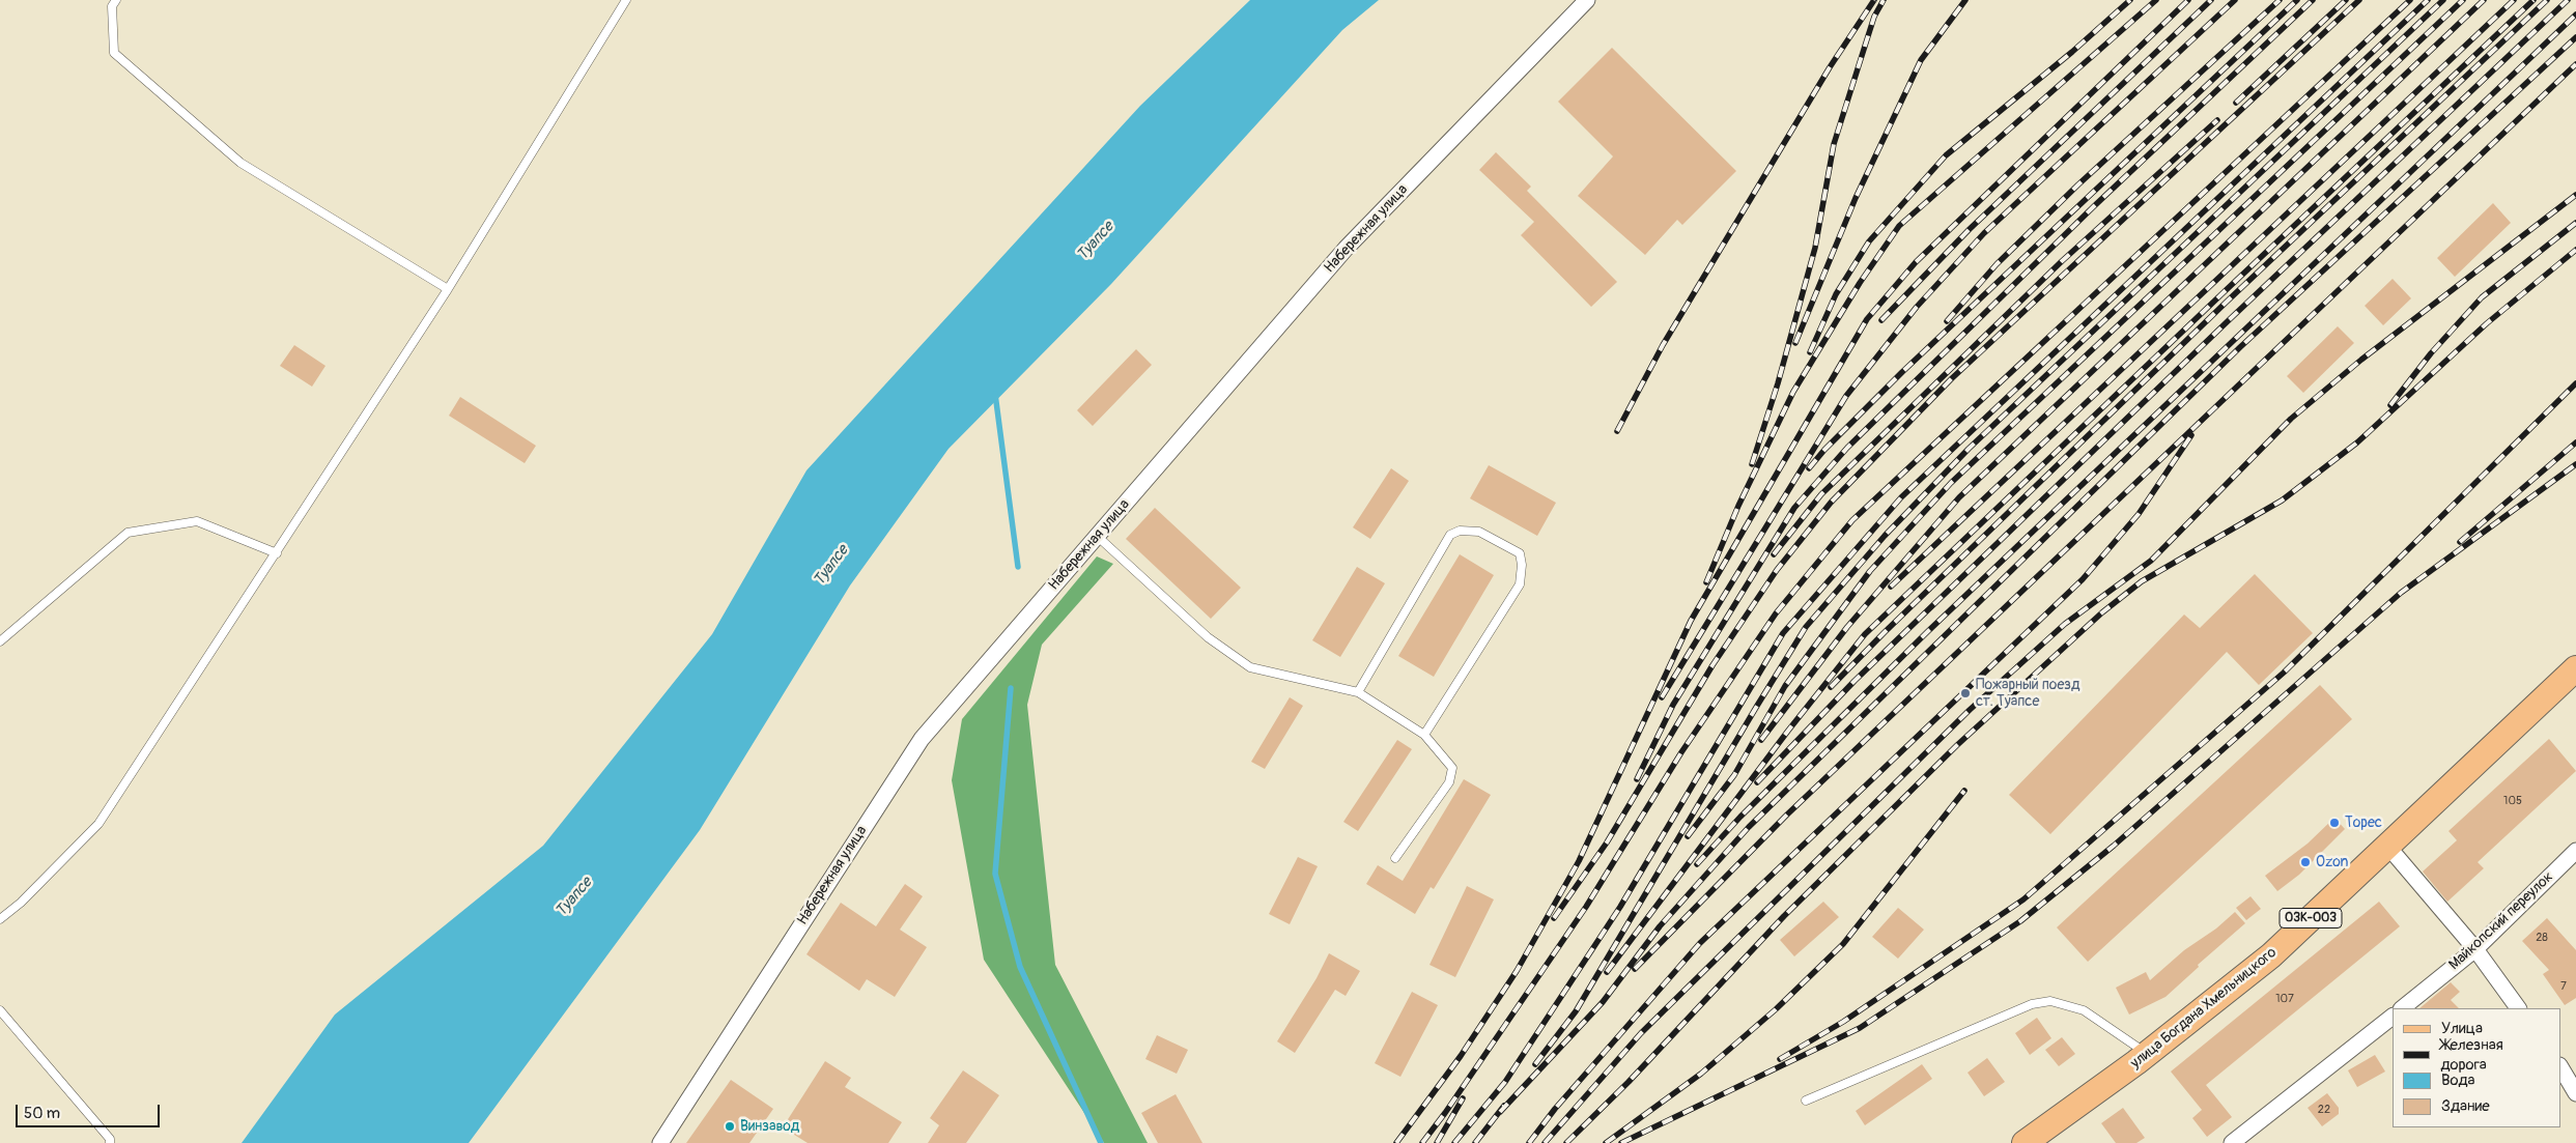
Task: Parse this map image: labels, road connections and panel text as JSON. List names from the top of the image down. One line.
{"streets":{"main road":["03К-003","улица Богдана Хмельницкого"],"street":["Набережная улица","Майкопский переулок"]},"water":["Туапсе"],"places":["Пожарный поезд ст. Туапсе","Торес","Ozon","Винзавод"],"house_numbers":["105","28","7","107","22"],"legend":["Улица","Железная дорога","Вода","Здание"],"scale_bar":"50 m"}
